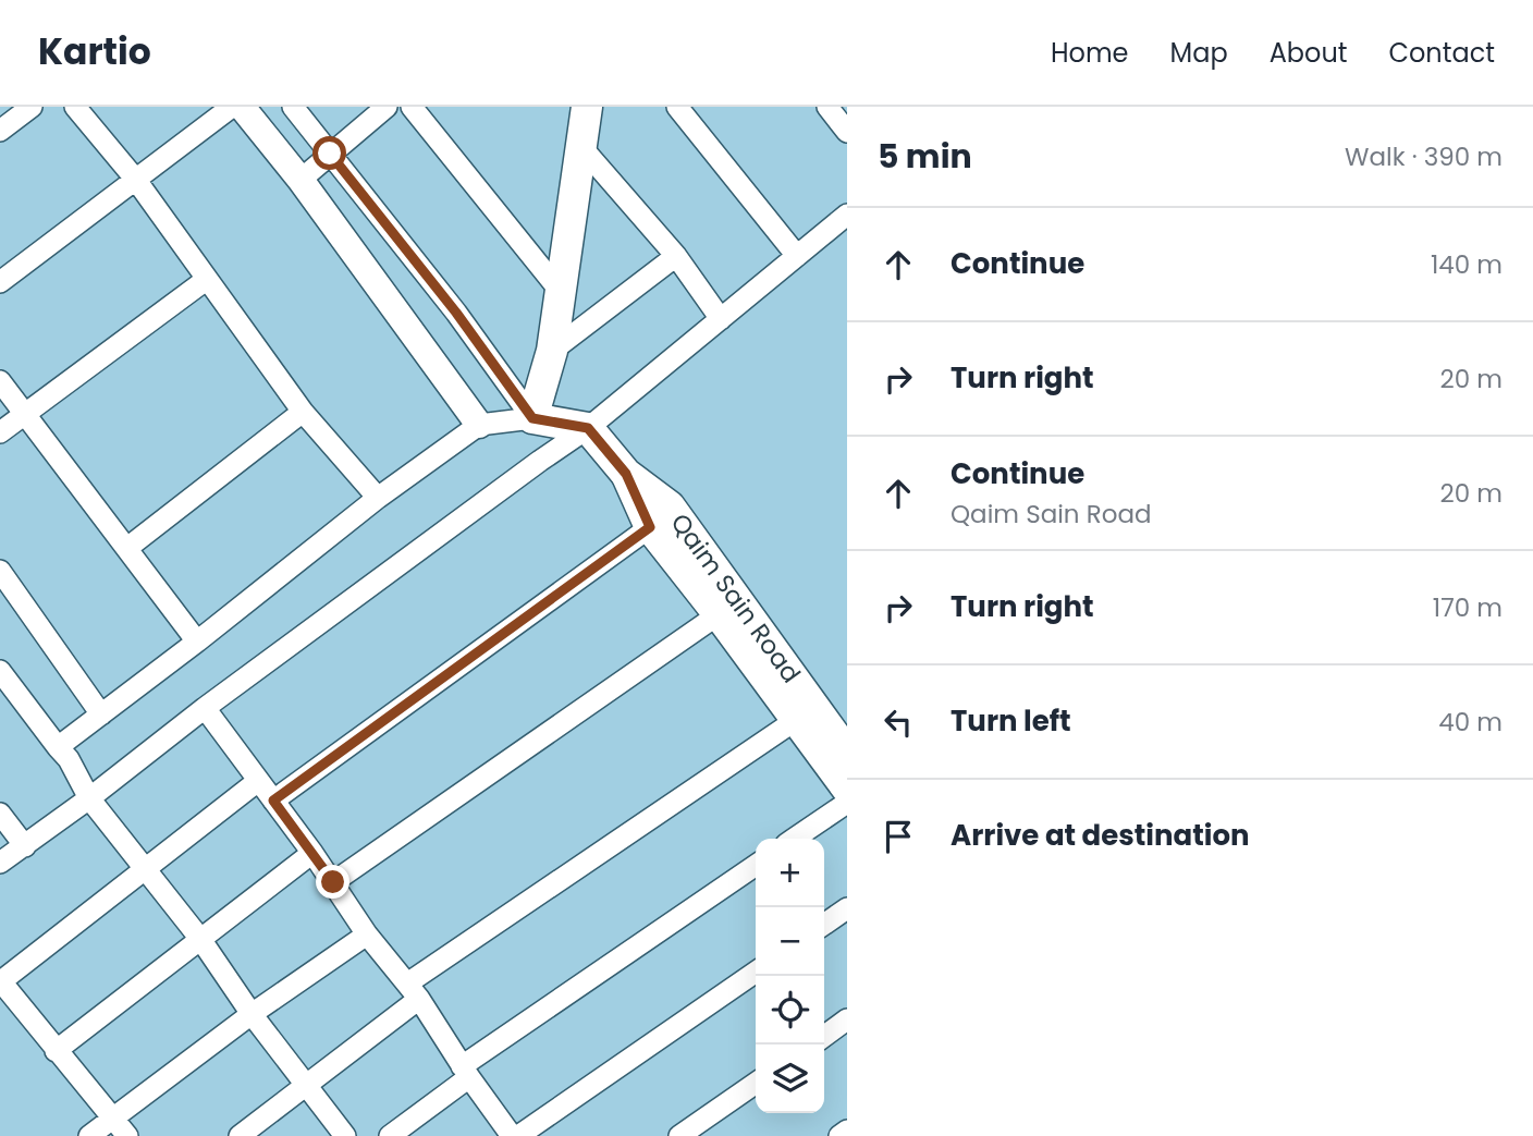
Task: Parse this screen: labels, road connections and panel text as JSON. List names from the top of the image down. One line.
{"streets":{"main road":["Qaim Sain Road"]},"page":{"header":"Kartio","nav":["Home","Map","About","Contact"],"heading":["5 min","Walk · 390 m"],"list":[["Continue","140 m"],["Turn right","20 m"],["Continue","Qaim Sain Road","20 m"],["Turn right","170 m"],["Turn left","40 m"],"Arrive at destination"],"map_buttons":["+","−"]}}
